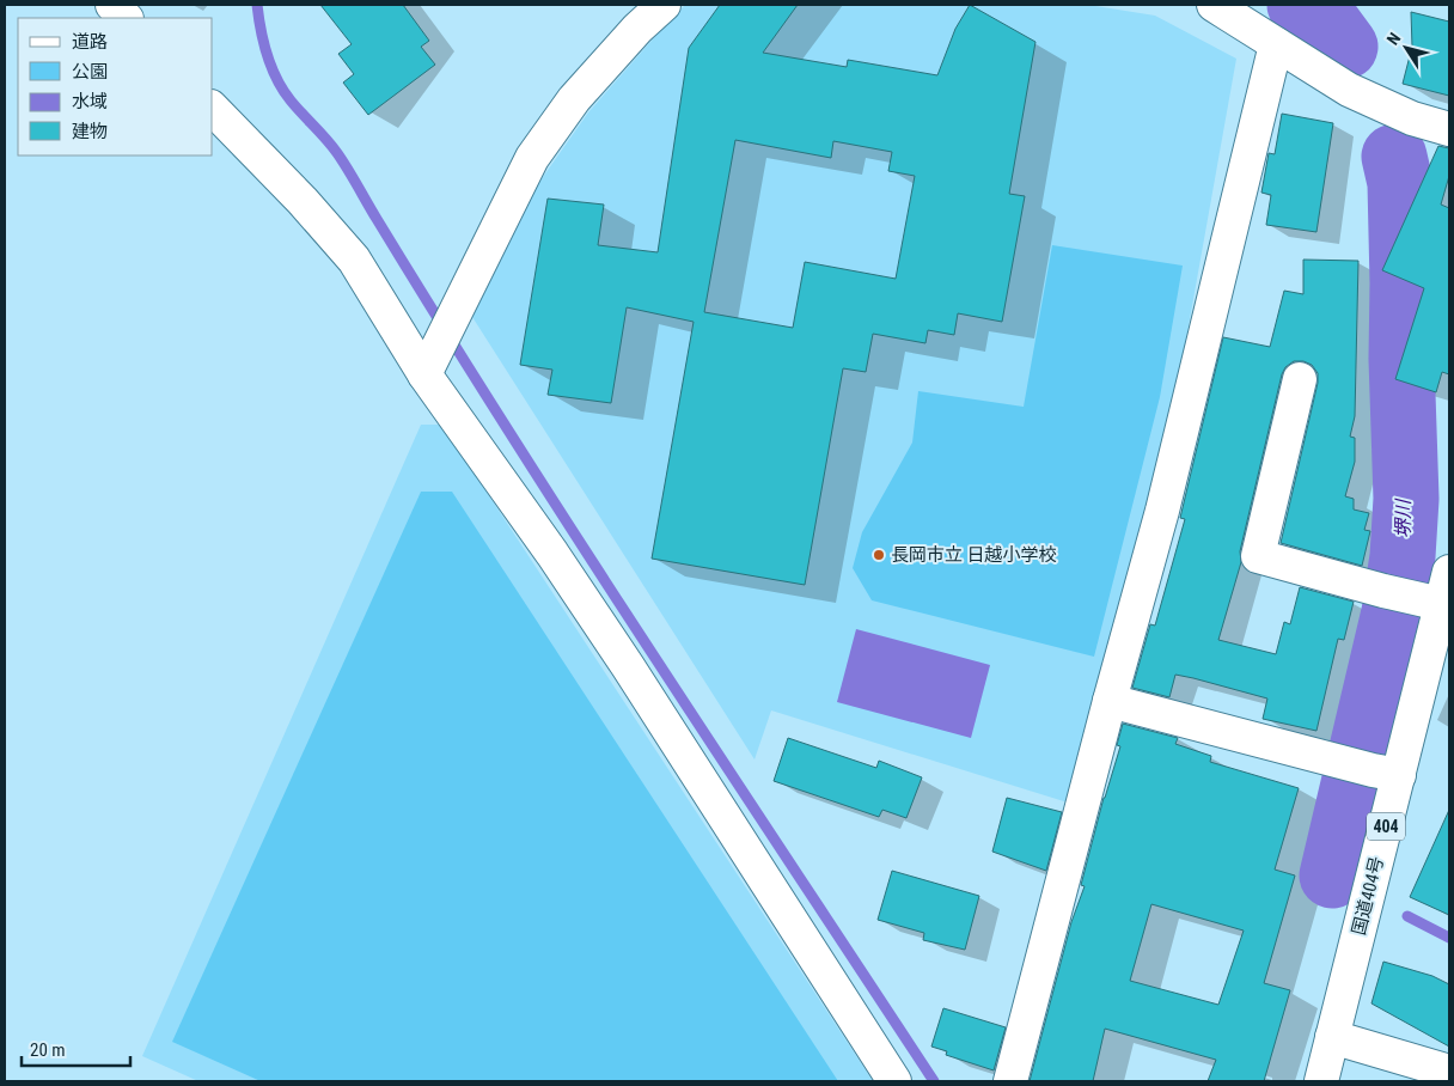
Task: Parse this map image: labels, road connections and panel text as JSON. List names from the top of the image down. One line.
{"streets":{"main road":["404","国道404号"]},"water":["堺川"],"places":["長岡市立 日越小学校"],"legend":["道路","公園","水域","建物"],"scale_bar":"20 m","north":"top left"}
